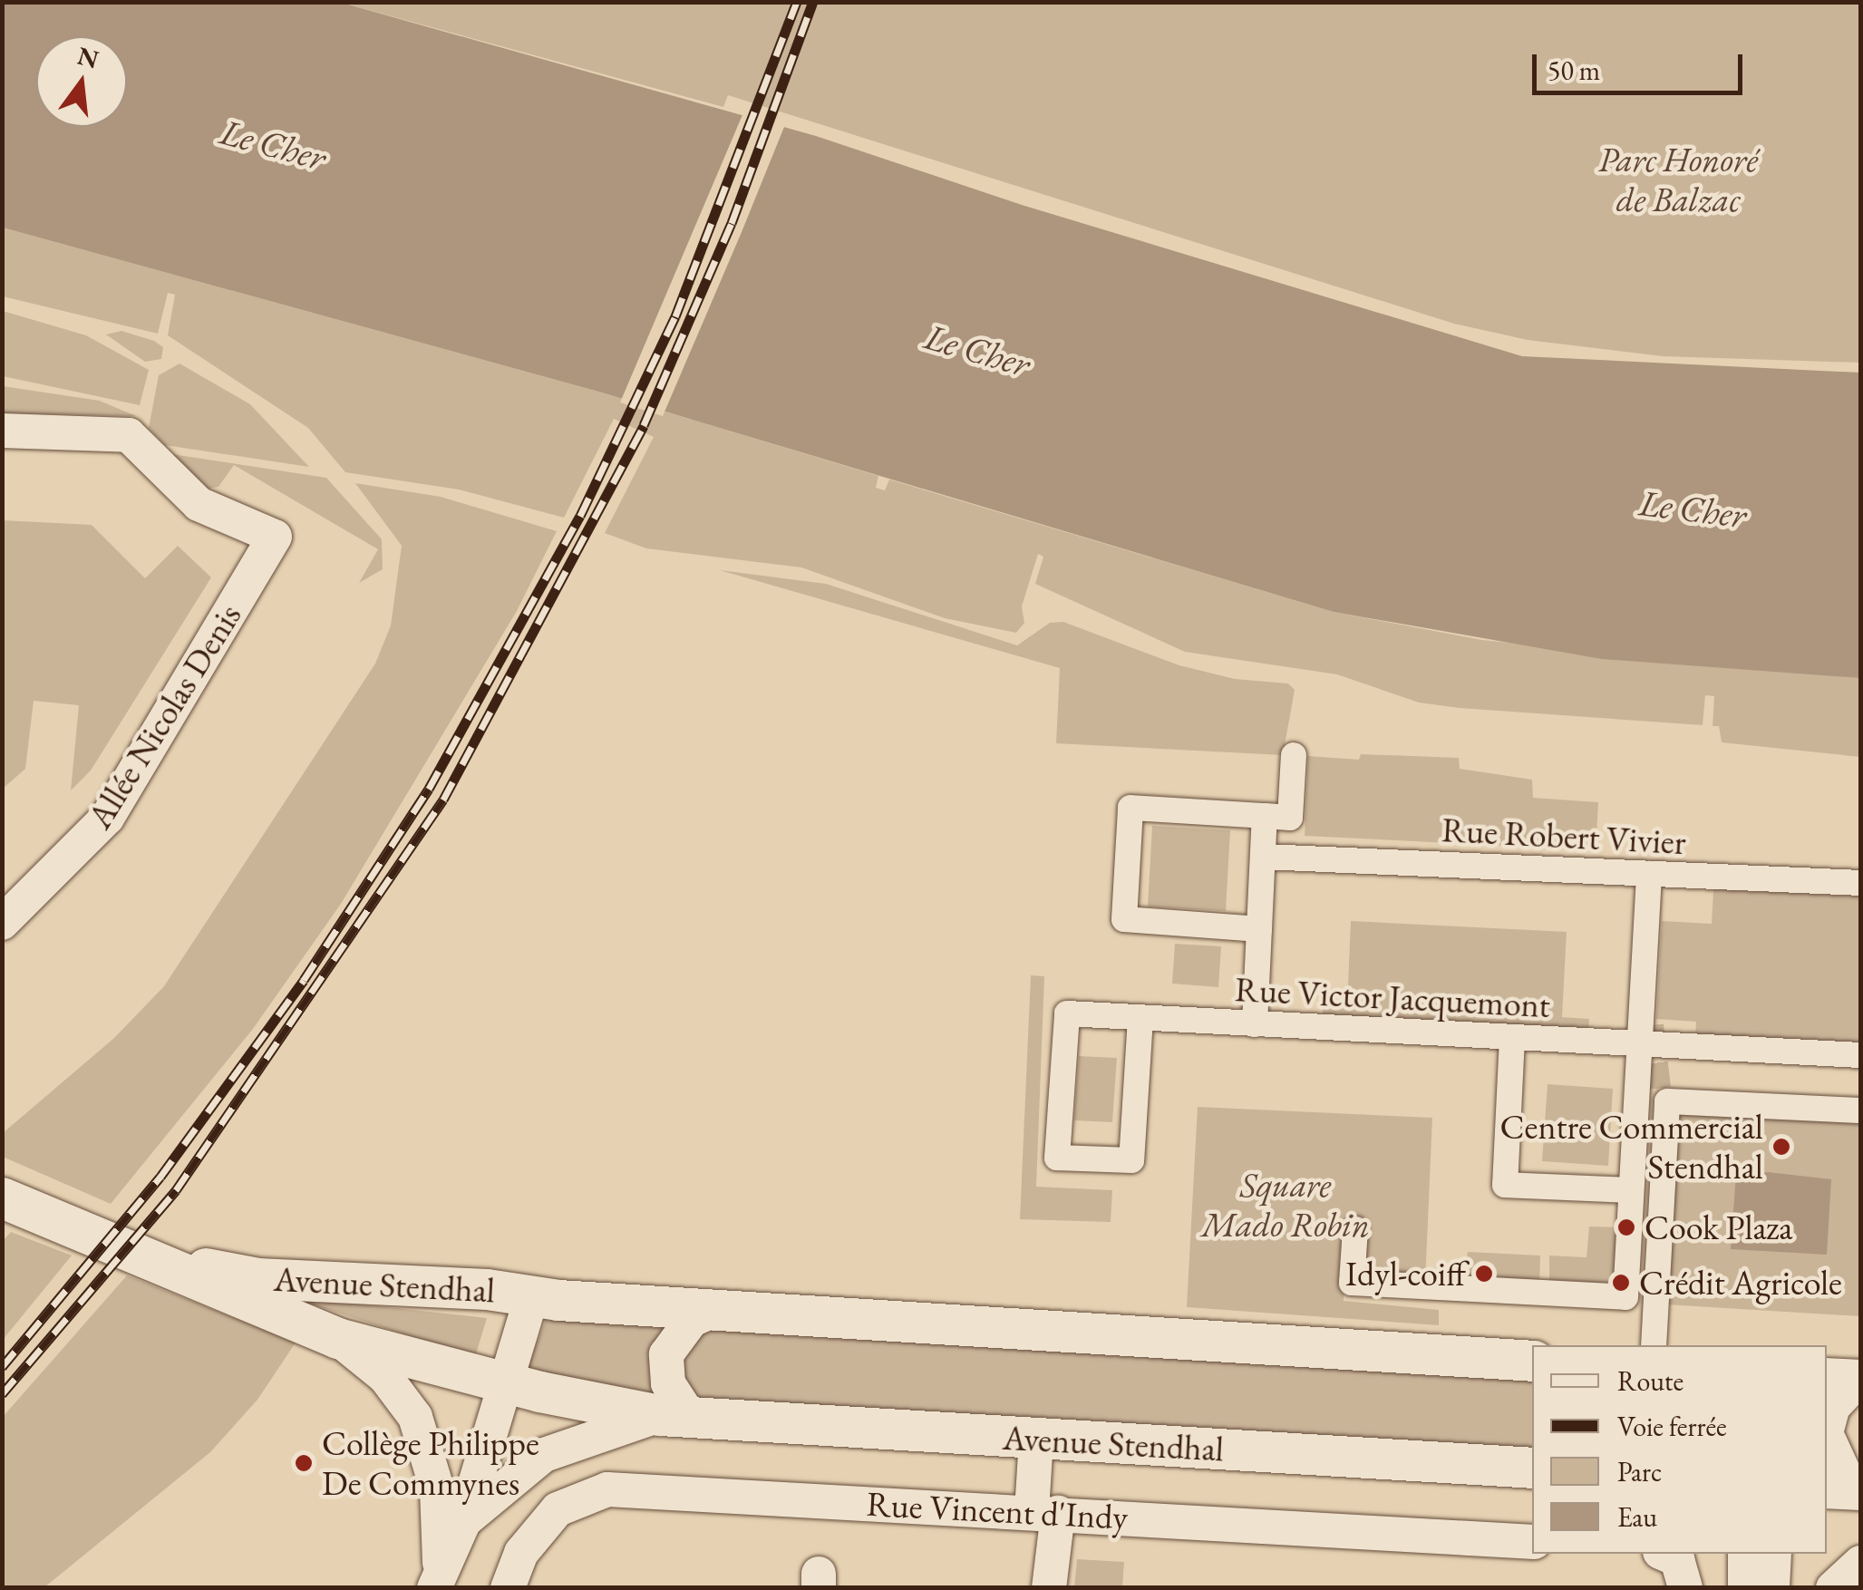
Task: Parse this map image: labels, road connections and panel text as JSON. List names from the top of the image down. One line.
{"streets":{"street":["Allée Nicolas Denis","Rue Robert Vivier","Rue Victor Jacquemont","Avenue Stendhal","Rue Vincent d'Indy"]},"water":["Le Cher"],"parks":["Parc Honoré de Balzac","Square Mado Robin"],"places":["Centre Commercial Stendhal","Cook Plaza","Idyl-coiff","Crédit Agricole","Collège Philippe De Commynes"],"legend":["Route","Voie ferrée","Parc","Eau"],"scale_bar":"50 m","north":"top"}
